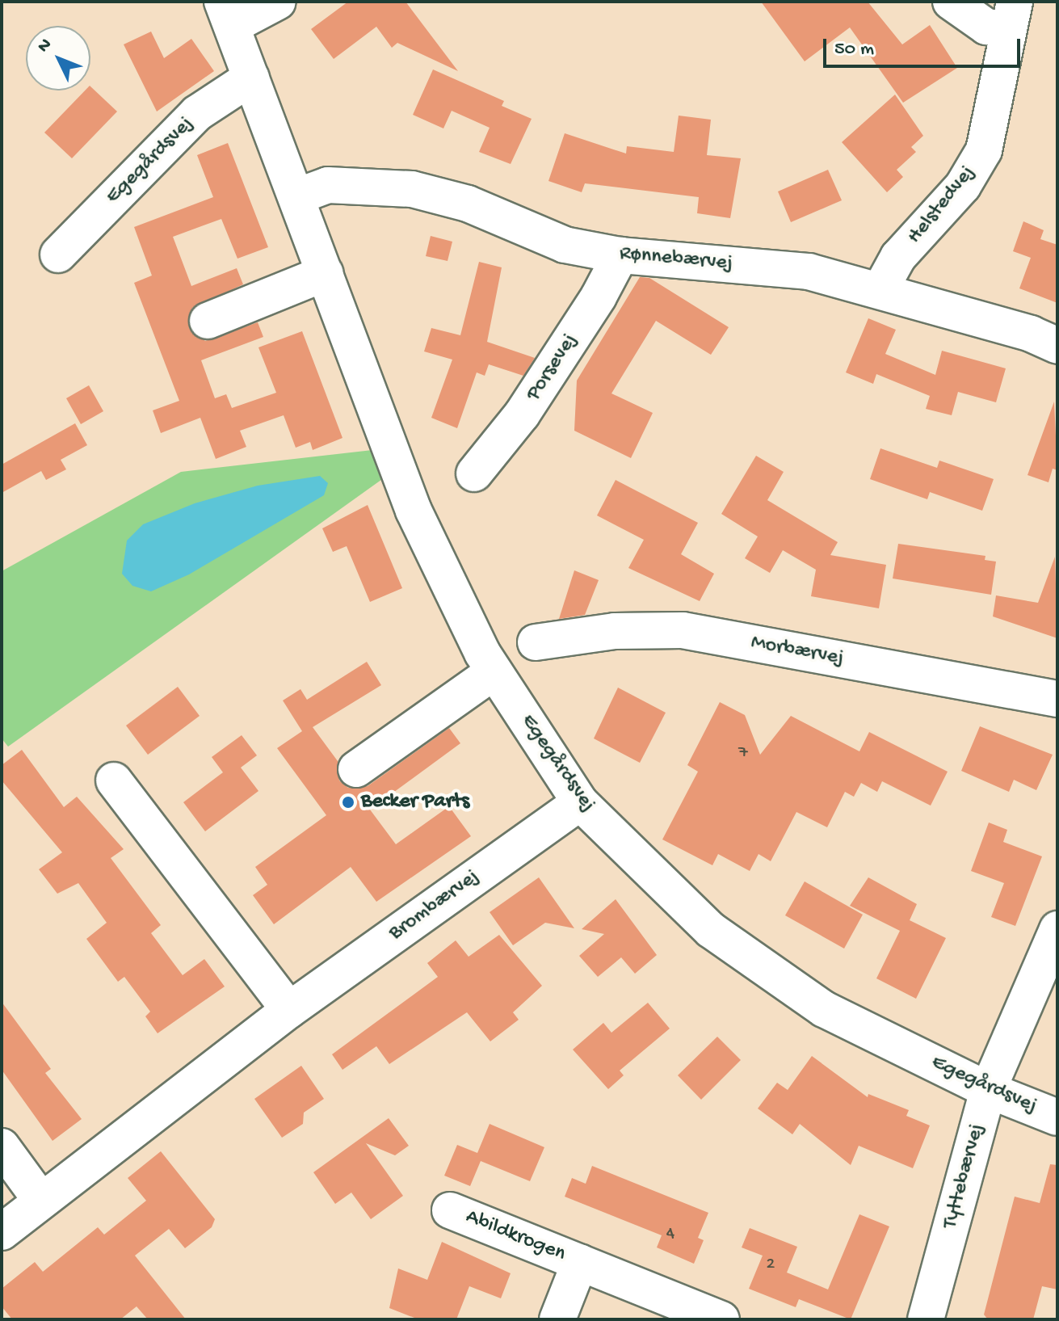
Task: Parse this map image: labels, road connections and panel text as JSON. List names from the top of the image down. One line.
{"streets":{"street":["Egegårdsvej","Helstedvej","Rønnebærvej","Porsevej","Morbærvej","Brombærvej","Tyttebærvej","Abildkrogen"]},"crossings":[["Egegårdsvej","Rønnebærvej"],["Egegårdsvej","Brombærvej"],["Egegårdsvej","Tyttebærvej"],["Helstedvej","Rønnebærvej"],["Rønnebærvej","Porsevej"]],"places":["Becker Parts"],"house_numbers":["7","4","2"],"scale_bar":"50 m","north":"top left"}
